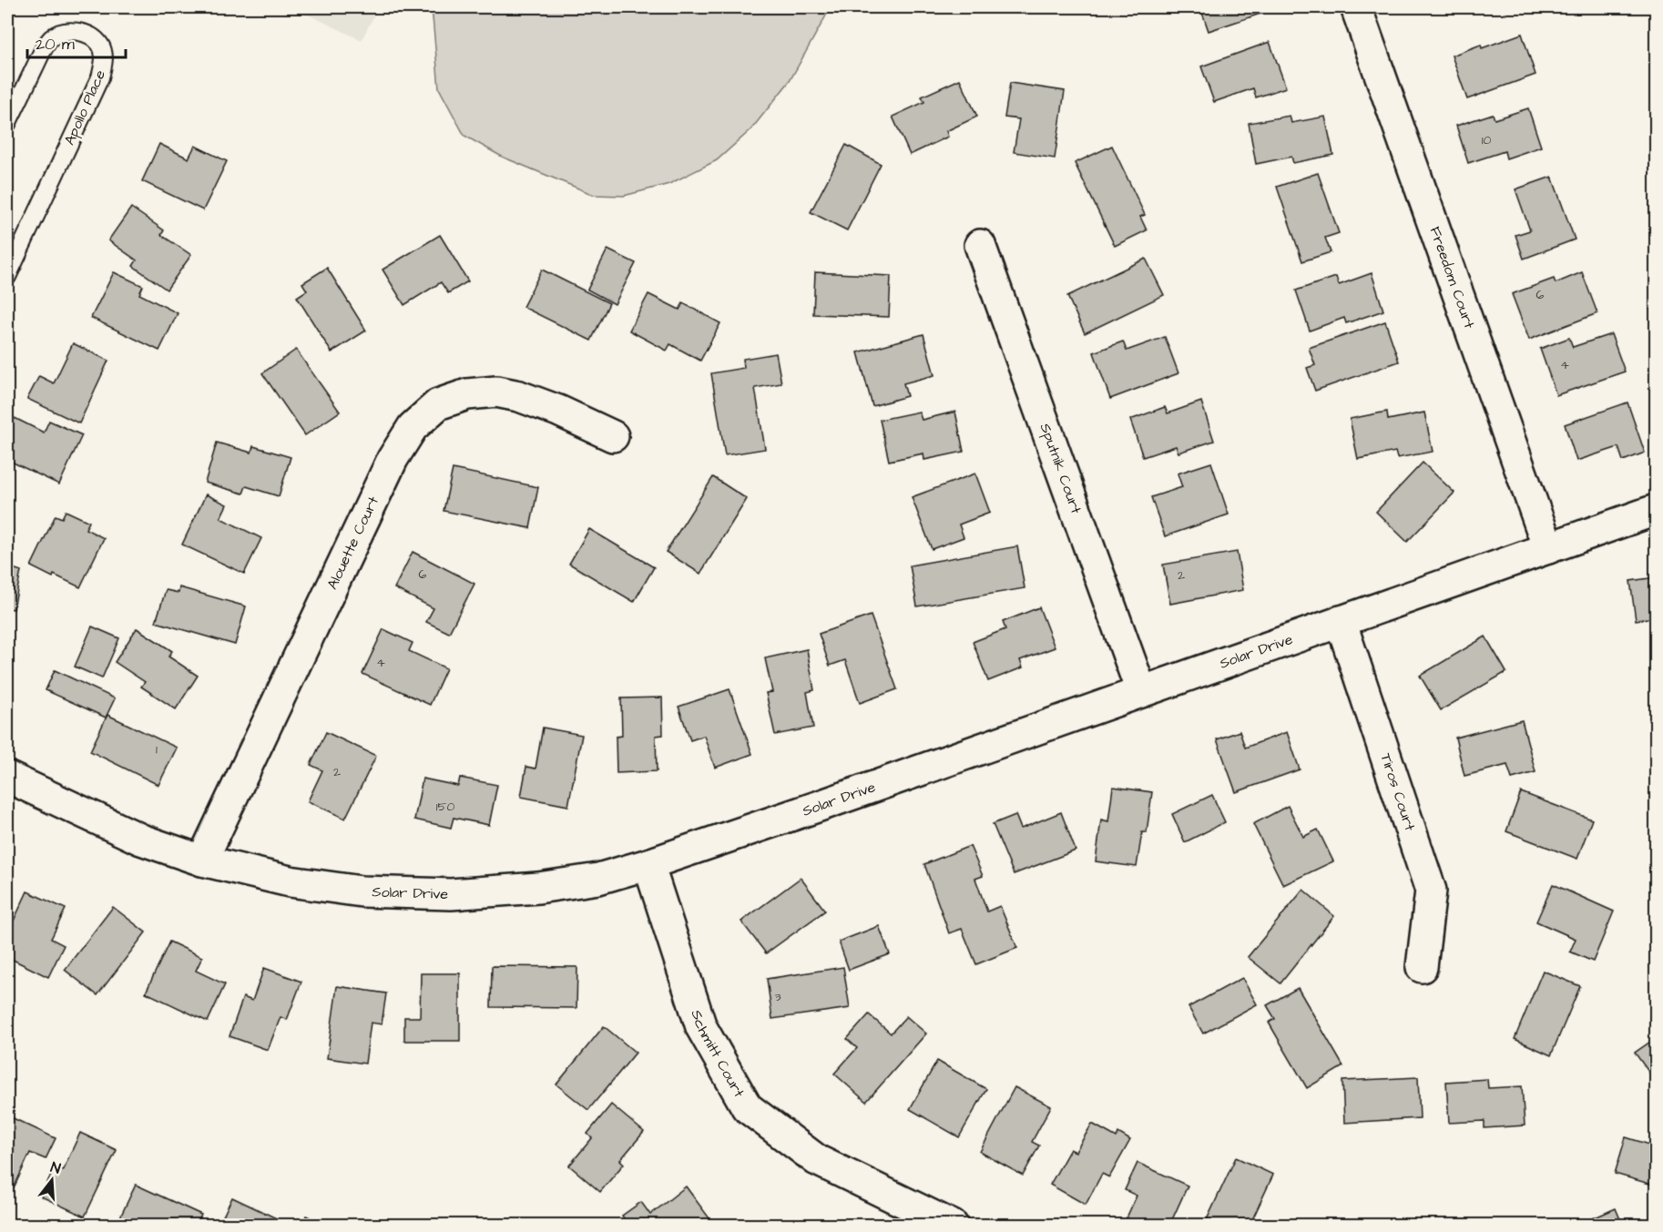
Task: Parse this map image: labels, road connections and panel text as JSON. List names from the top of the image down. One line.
{"streets":{"street":["Freedom Court","Sputnik Court","Alouette Court","Solar Drive","Tiros Court","Schmitt Court"],"lane":["Apollo Place"]},"crossings":[["Freedom Court","Solar Drive"],["Sputnik Court","Solar Drive"],["Alouette Court","Solar Drive"],["Solar Drive","Tiros Court"],["Solar Drive","Schmitt Court"]],"house_numbers":["10","6","4","6","2","4","1","2","150","3"],"scale_bar":"20 m","north":"top"}
